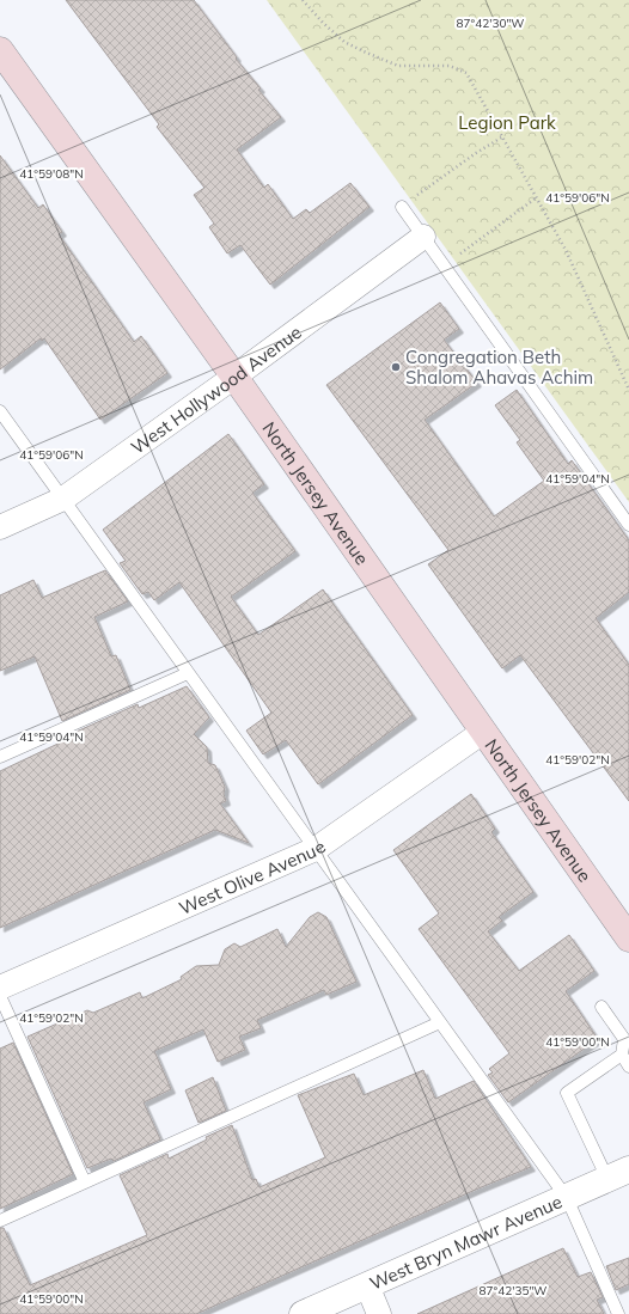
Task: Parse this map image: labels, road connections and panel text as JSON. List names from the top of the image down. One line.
{"streets":{"main road":["North Jersey Avenue"],"street":["West Hollywood Avenue","West Olive Avenue","West Bryn Mawr Avenue"]},"crossings":[["West Hollywood Avenue","North Jersey Avenue"],["North Jersey Avenue","West Olive Avenue"]],"parks":["Legion Park"],"places":["Congregation Beth Shalom Ahavas Achim"],"coordinates":["87°42'30\"W","41°59'08\"N","41°59'06\"N","41°59'04\"N","41°59'02\"N","41°59'00\"N","87°42'35\"W"]}
